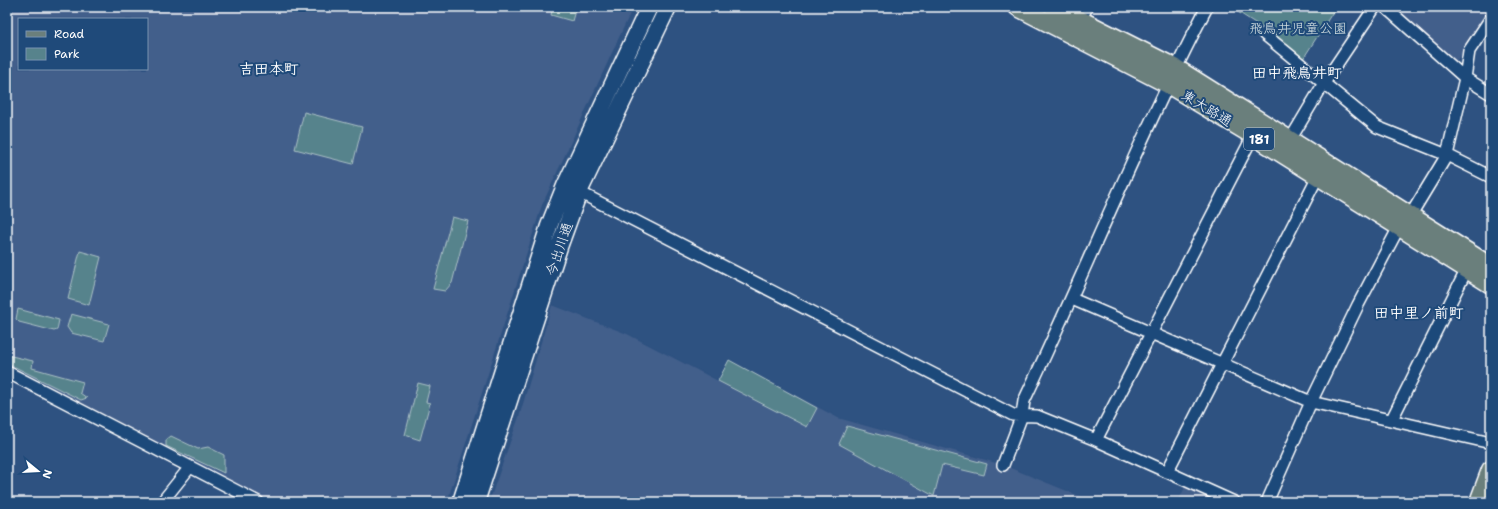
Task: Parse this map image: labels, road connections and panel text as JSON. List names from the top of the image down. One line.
{"streets":{"main road":["東大路通","181","今出川通"]},"districts":["吉田本町","田中飛鳥井町","田中里ノ前町"],"parks":["飛鳥井児童公園"],"legend":["Road","Park"],"north":"right"}
